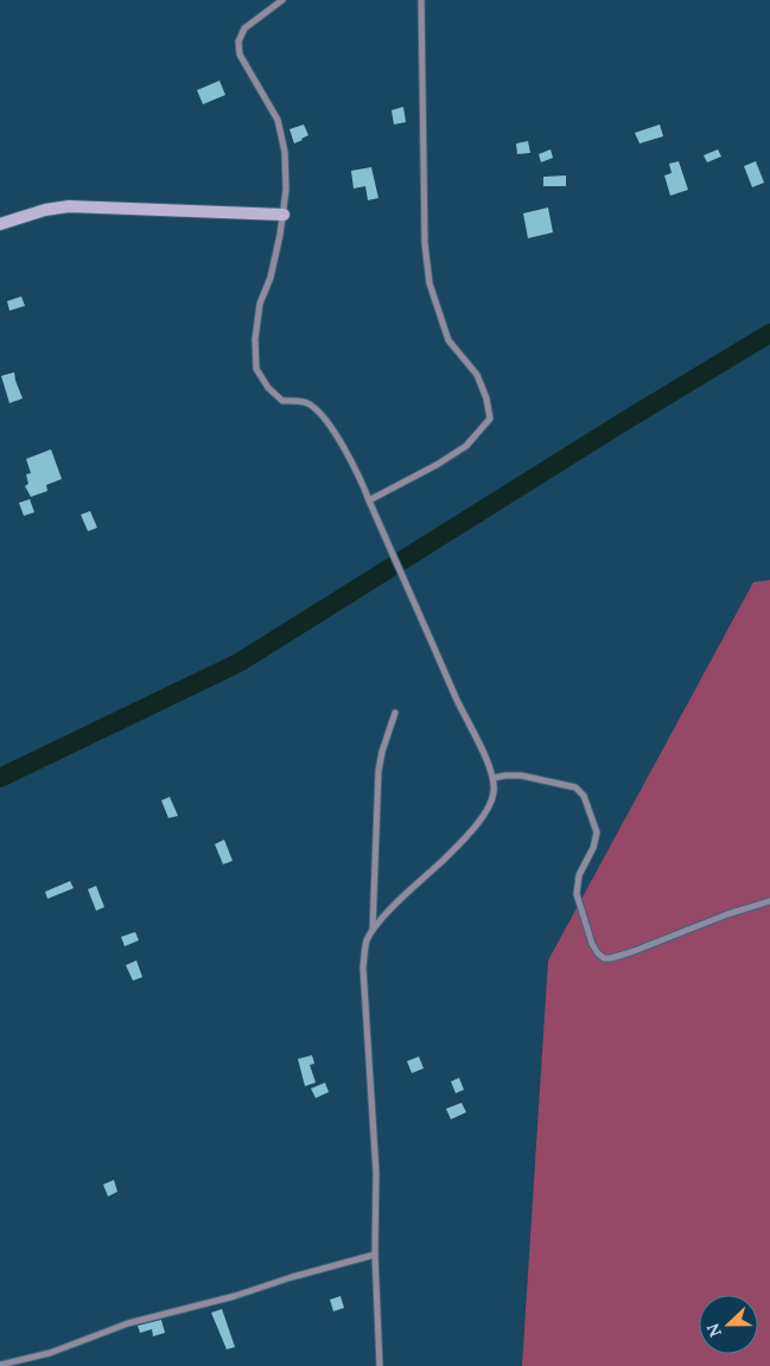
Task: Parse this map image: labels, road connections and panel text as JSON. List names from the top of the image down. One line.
{"north":"left"}
